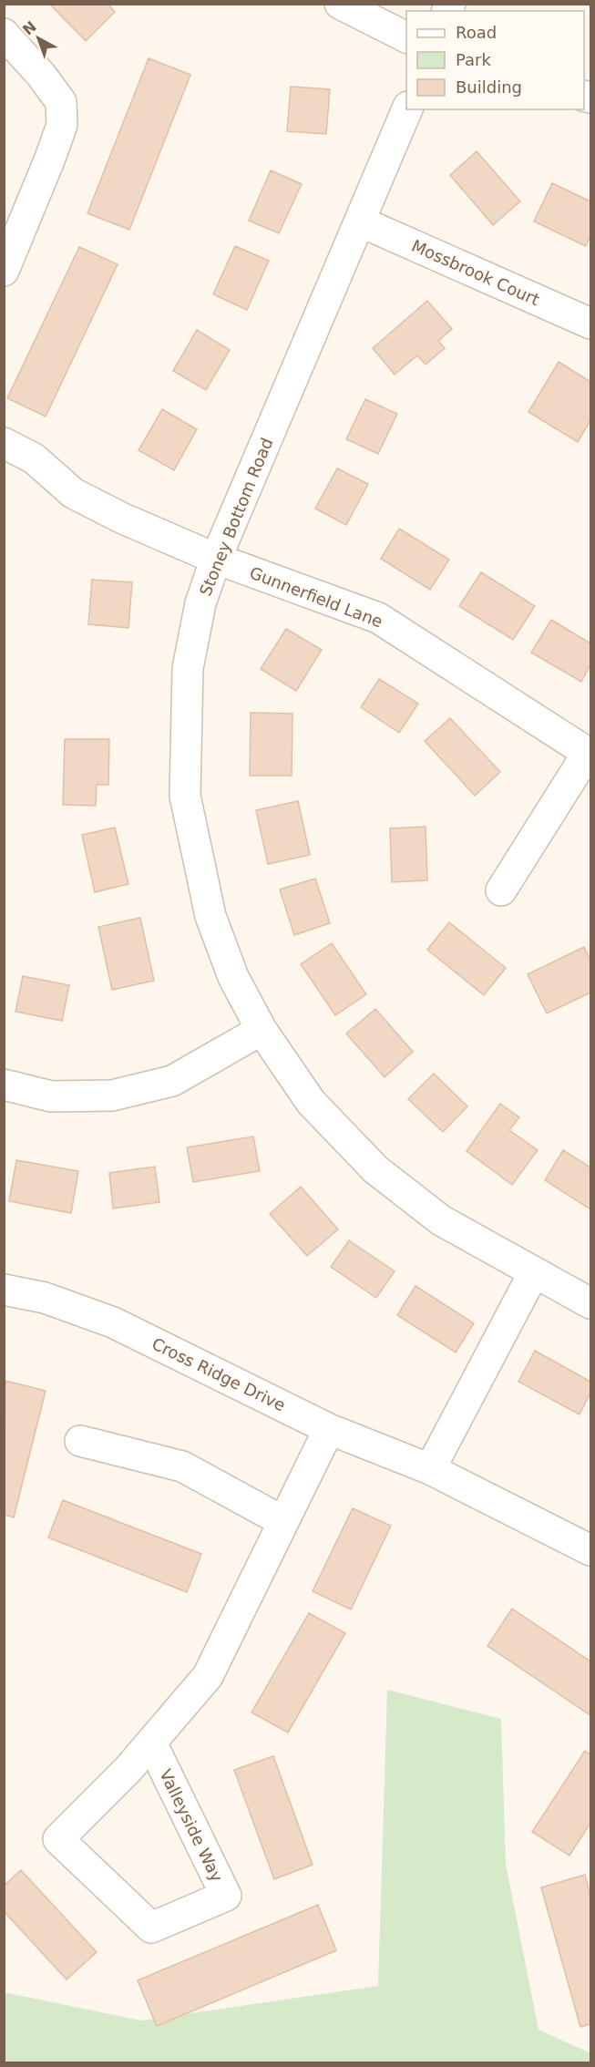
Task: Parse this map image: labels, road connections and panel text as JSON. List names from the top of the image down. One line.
{"streets":{"street":["Mossbrook Court","Stoney Bottom Road","Gunnerfield Lane","Cross Ridge Drive","Valleyside Way"]},"crossings":[["Mossbrook Court","Stoney Bottom Road"],["Stoney Bottom Road","Gunnerfield Lane"],["Cross Ridge Drive","Valleyside Way"]],"legend":["Road","Park","Building"],"north":"top left"}
